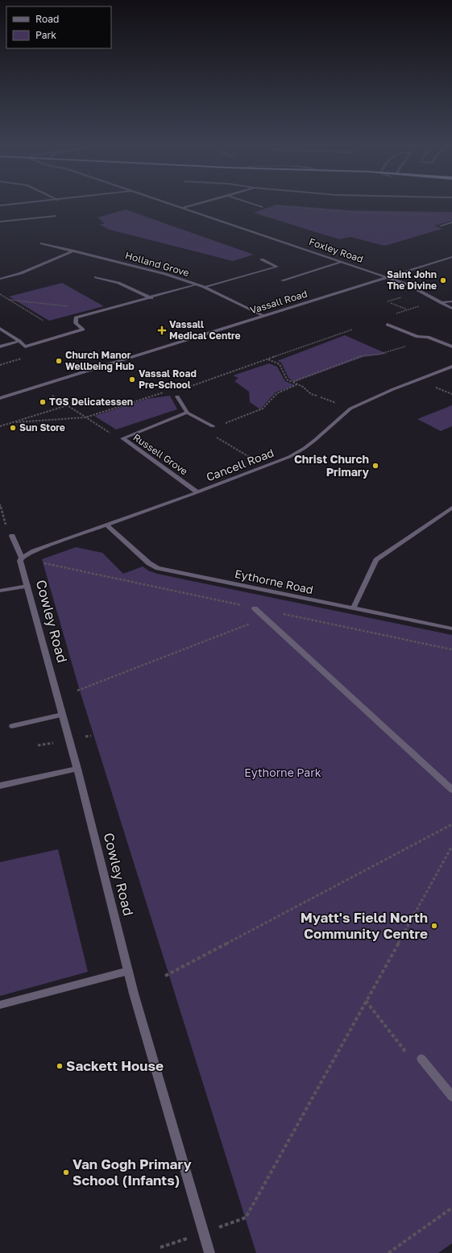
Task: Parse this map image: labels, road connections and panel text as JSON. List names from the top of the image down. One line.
{"streets":{"street":["Foxley Road","Holland Grove","Vassall Road","Russell Grove","Cancell Road","Eythorne Road","Cowley Road"]},"crossings":[["Foxley Road","Vassall Road"],["Holland Grove","Vassall Road"],["Russell Grove","Cancell Road"],["Cancell Road","Eythorne Road"],["Cancell Road","Cowley Road"]],"parks":["Eythorne Park"],"places":{"other":["Saint John The Divine","Church Manor Wellbeing Hub","Vassal Road Pre-School","TGS Delicatessen","Sun Store","Christ Church Primary","Myatt's Field North Community Centre","Sackett House","Van Gogh Primary School (Infants)"],"health":["Vassall Medical Centre"]},"legend":["Road","Park"]}
